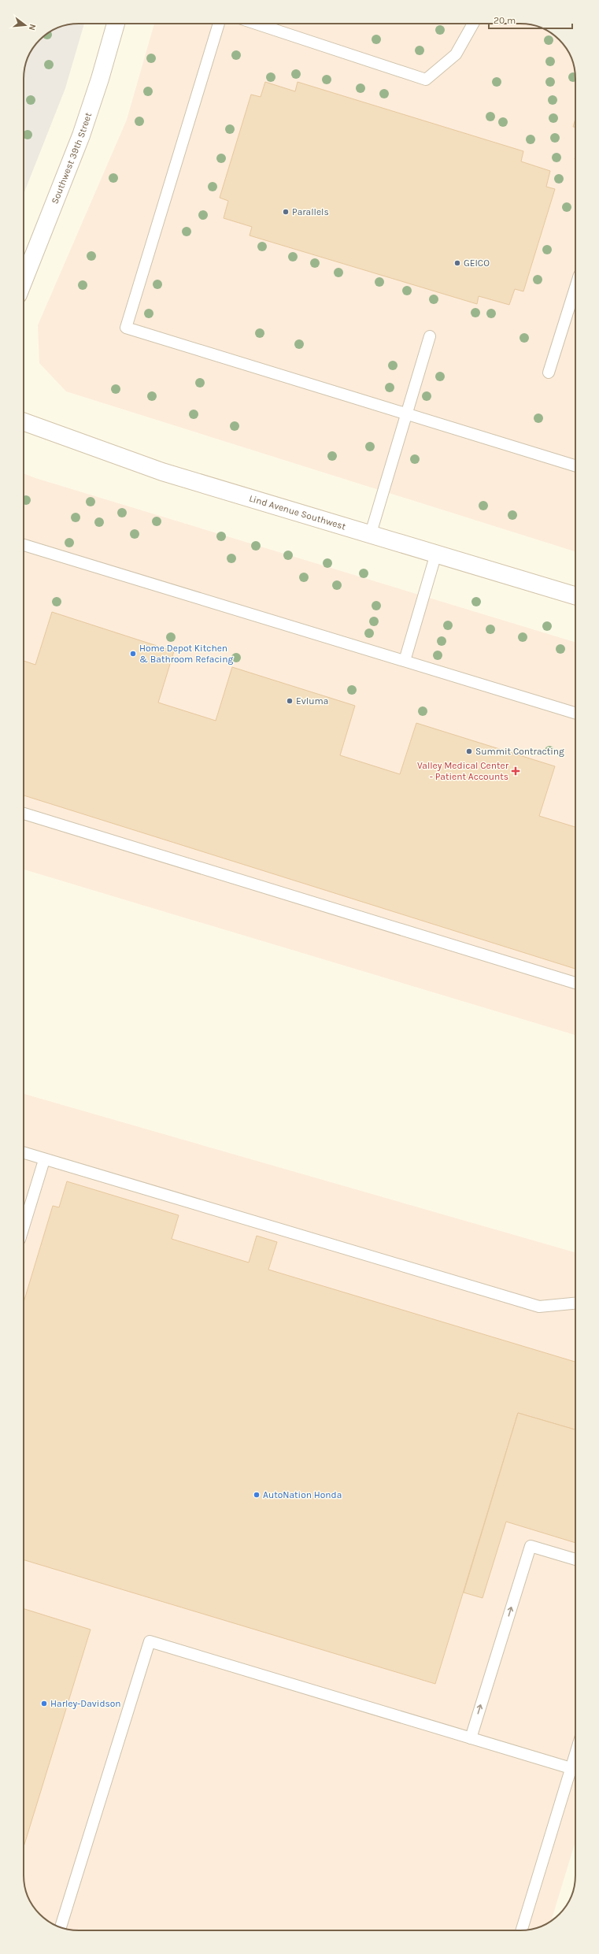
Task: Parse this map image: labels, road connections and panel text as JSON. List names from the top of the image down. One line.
{"streets":{"main road":["Southwest 39th Street","Lind Avenue Southwest"]},"places":{"other":["Parallels","GEICO","Home Depot Kitchen & Bathroom Refacing","Evluma","Summit Contracting","AutoNation Honda","Harley-Davidson"],"health":["Valley Medical Center - Patient Accounts"]},"scale_bar":"20 m","north":"right"}
